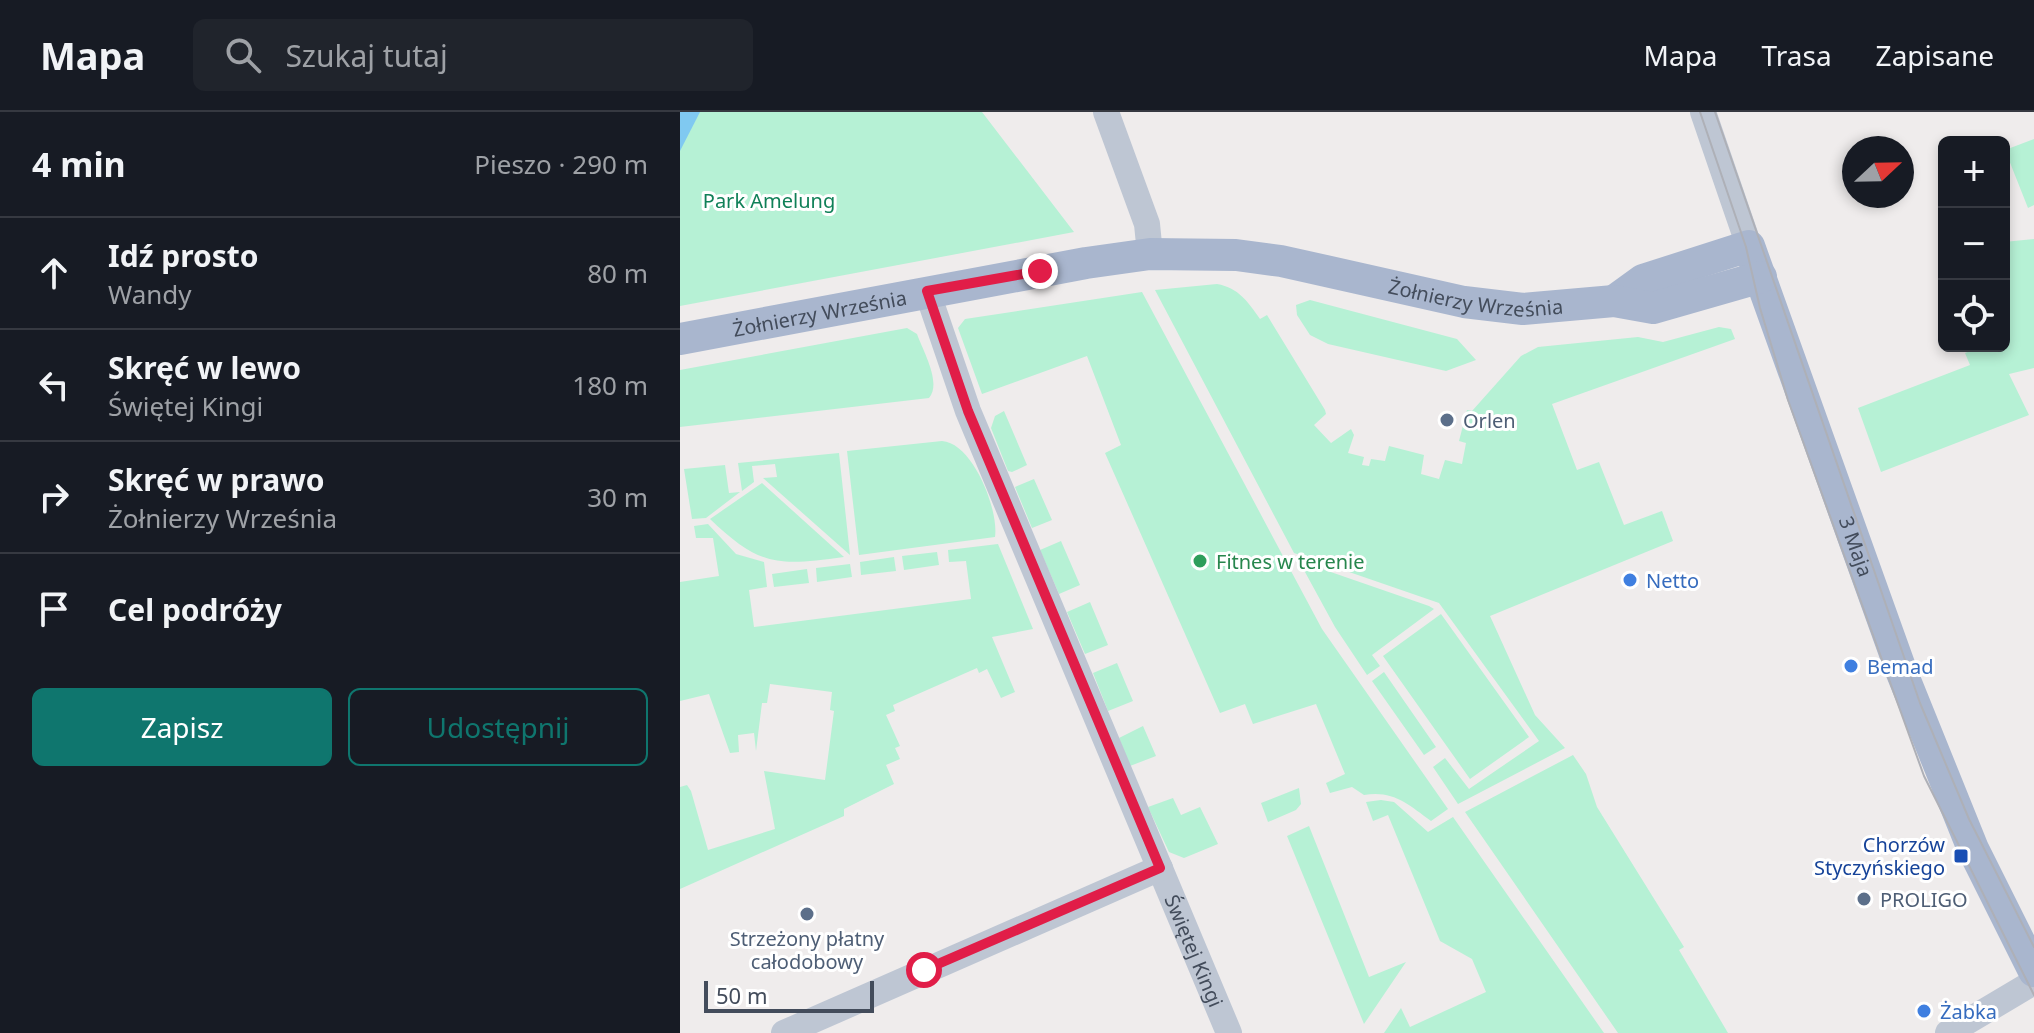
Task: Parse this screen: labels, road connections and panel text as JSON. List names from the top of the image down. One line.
{"streets":{"main road":["Żołnierzy Września","3 Maja"],"street":["Świętej Kingi"]},"crossings":[["Żołnierzy Września","3 Maja"],["Żołnierzy Września","Świętej Kingi"]],"parks":["Park Amelung"],"places":{"other":["Orlen","Fitnes w terenie","Netto","Bemad","PROLIGO","Strzeżony płatny całodobowy","Żabka"],"transit":["Chorzów Styczyńskiego"]},"scale_bar":"50 m","north":"right","page":{"header":"Mapa","search":"Szukaj tutaj","nav":["Mapa","Trasa","Zapisane"],"heading":["4 min","Pieszo · 290 m"],"map_buttons":["+","−"],"list":[["Idź prosto","Wandy","80 m"],["Skręć w lewo","Świętej Kingi","180 m"],["Skręć w prawo","Żołnierzy Września","30 m"],"Cel podróży"],"buttons":["Zapisz","Udostępnij"],"scale":"50 m"}}
